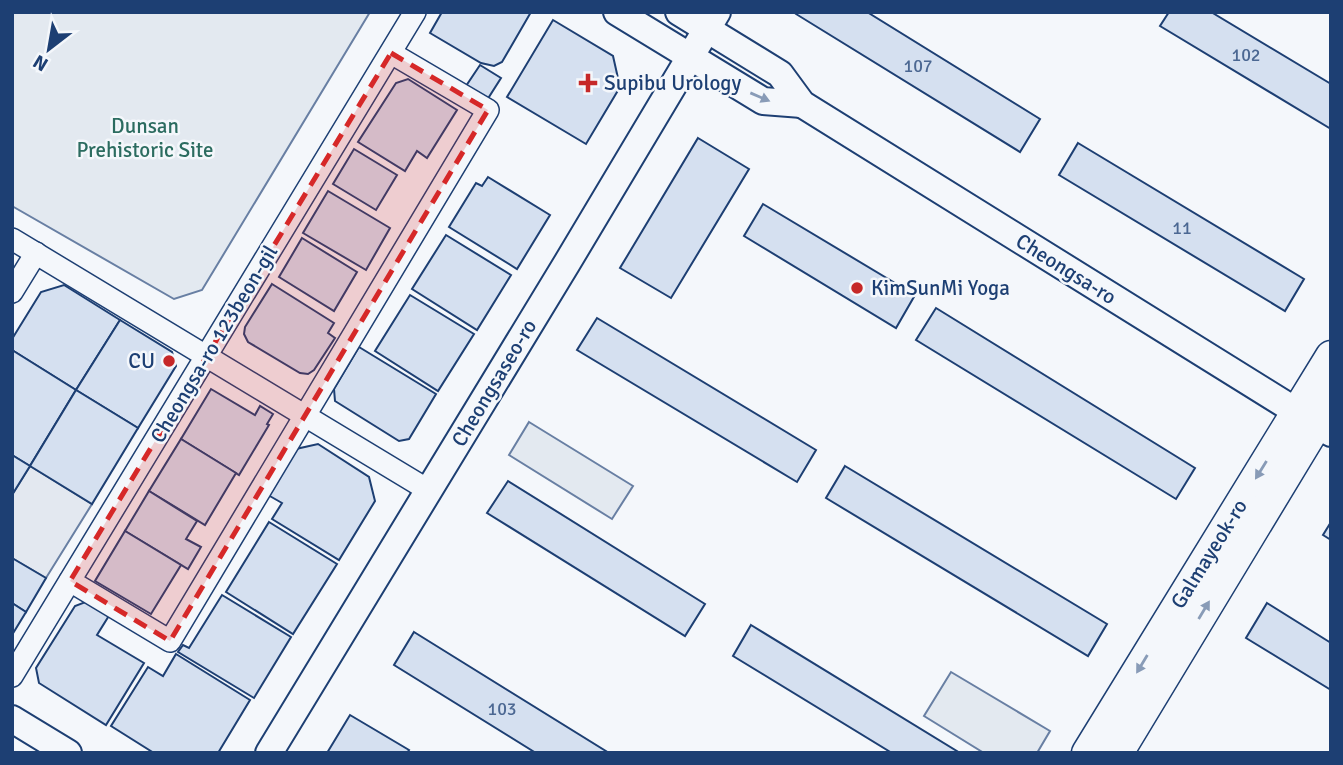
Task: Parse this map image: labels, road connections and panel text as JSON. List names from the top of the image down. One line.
{"streets":{"main road":["Galmayeok-ro"],"street":["Cheongsa-ro","Cheongsa-ro 123beon-gil","Cheongsaseo-ro"]},"crossings":[["Cheongsa-ro","Cheongsaseo-ro"],["Cheongsa-ro","Galmayeok-ro"]],"parks":["Dunsan Prehistoric Site"],"places":{"health":["Supibu Urology"],"other":["KimSunMi Yoga","CU"]},"house_numbers":["102","107","11","103"],"north":"bottom left"}
